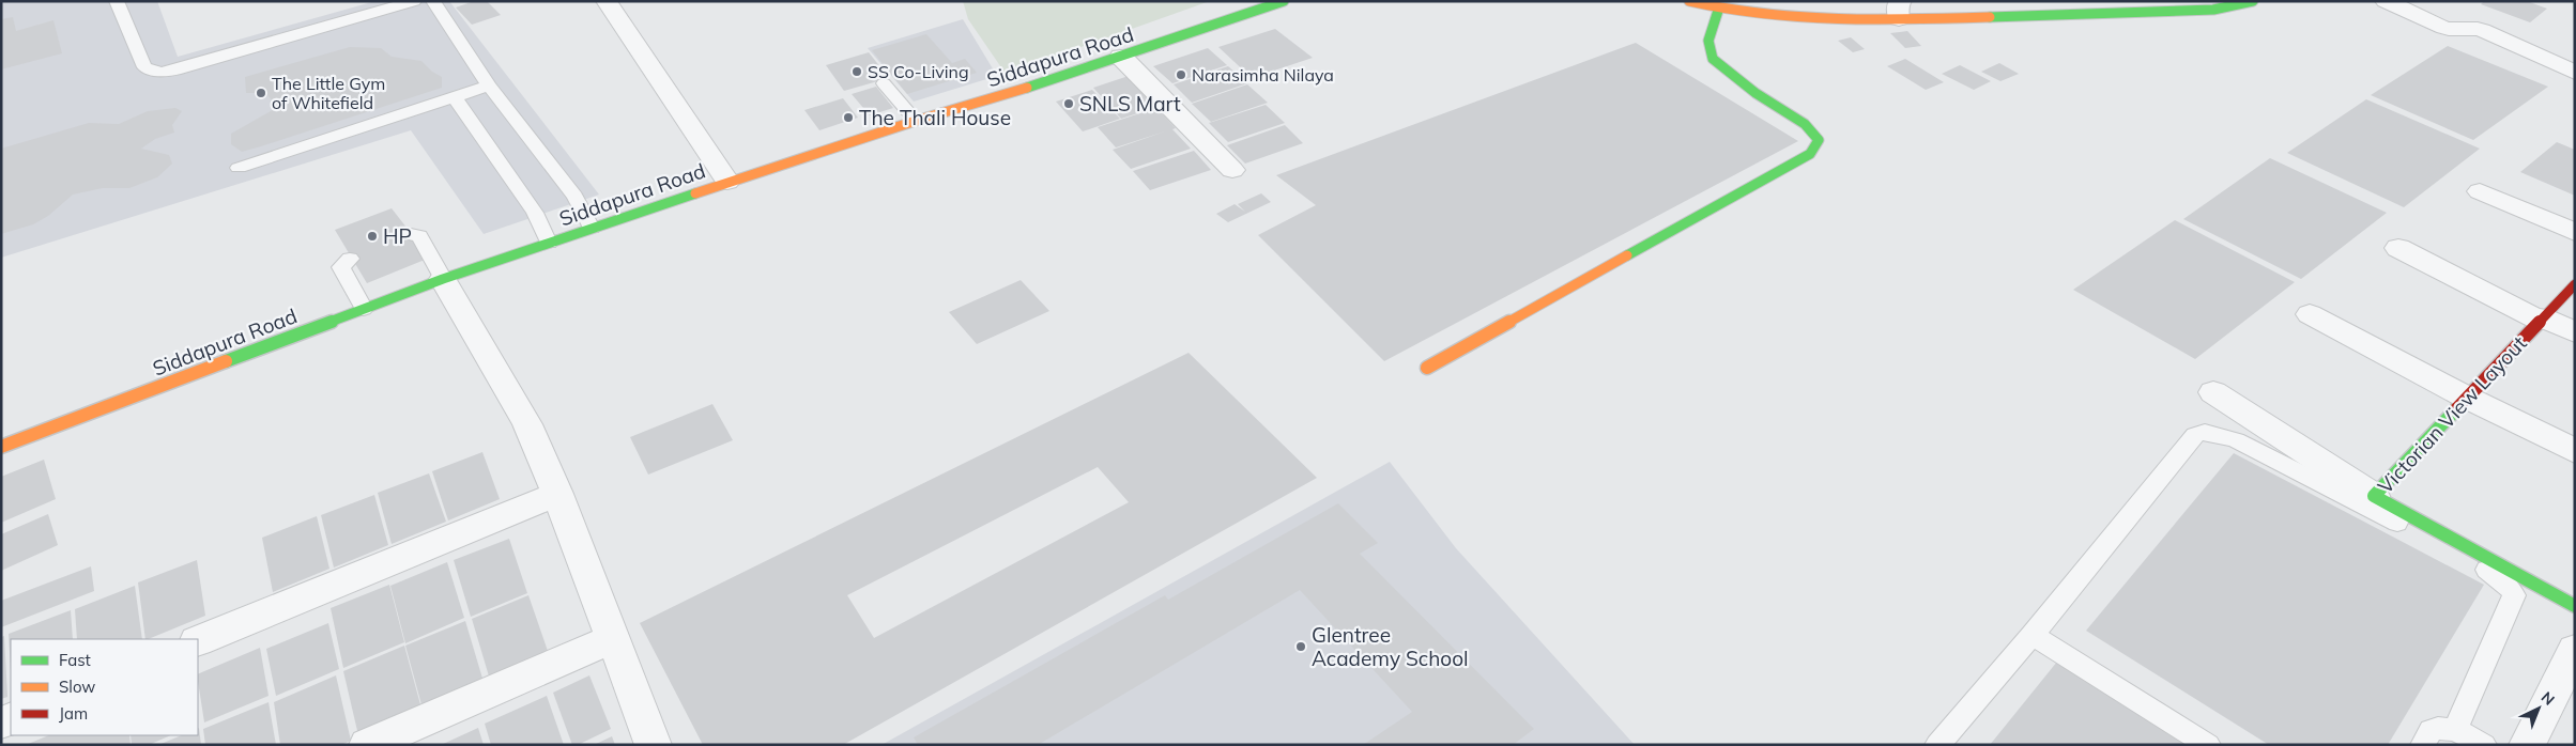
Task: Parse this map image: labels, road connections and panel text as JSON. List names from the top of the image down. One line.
{"streets":{"street":["Siddapura Road","Victorian View Layout"]},"places":["SS Co-Living","Narasimha Nilaya","The Little Gym of Whitefield","SNLS Mart","The Thali House","HP","Glentree Academy School"],"legend":["Fast","Slow","Jam"],"north":"top right"}
